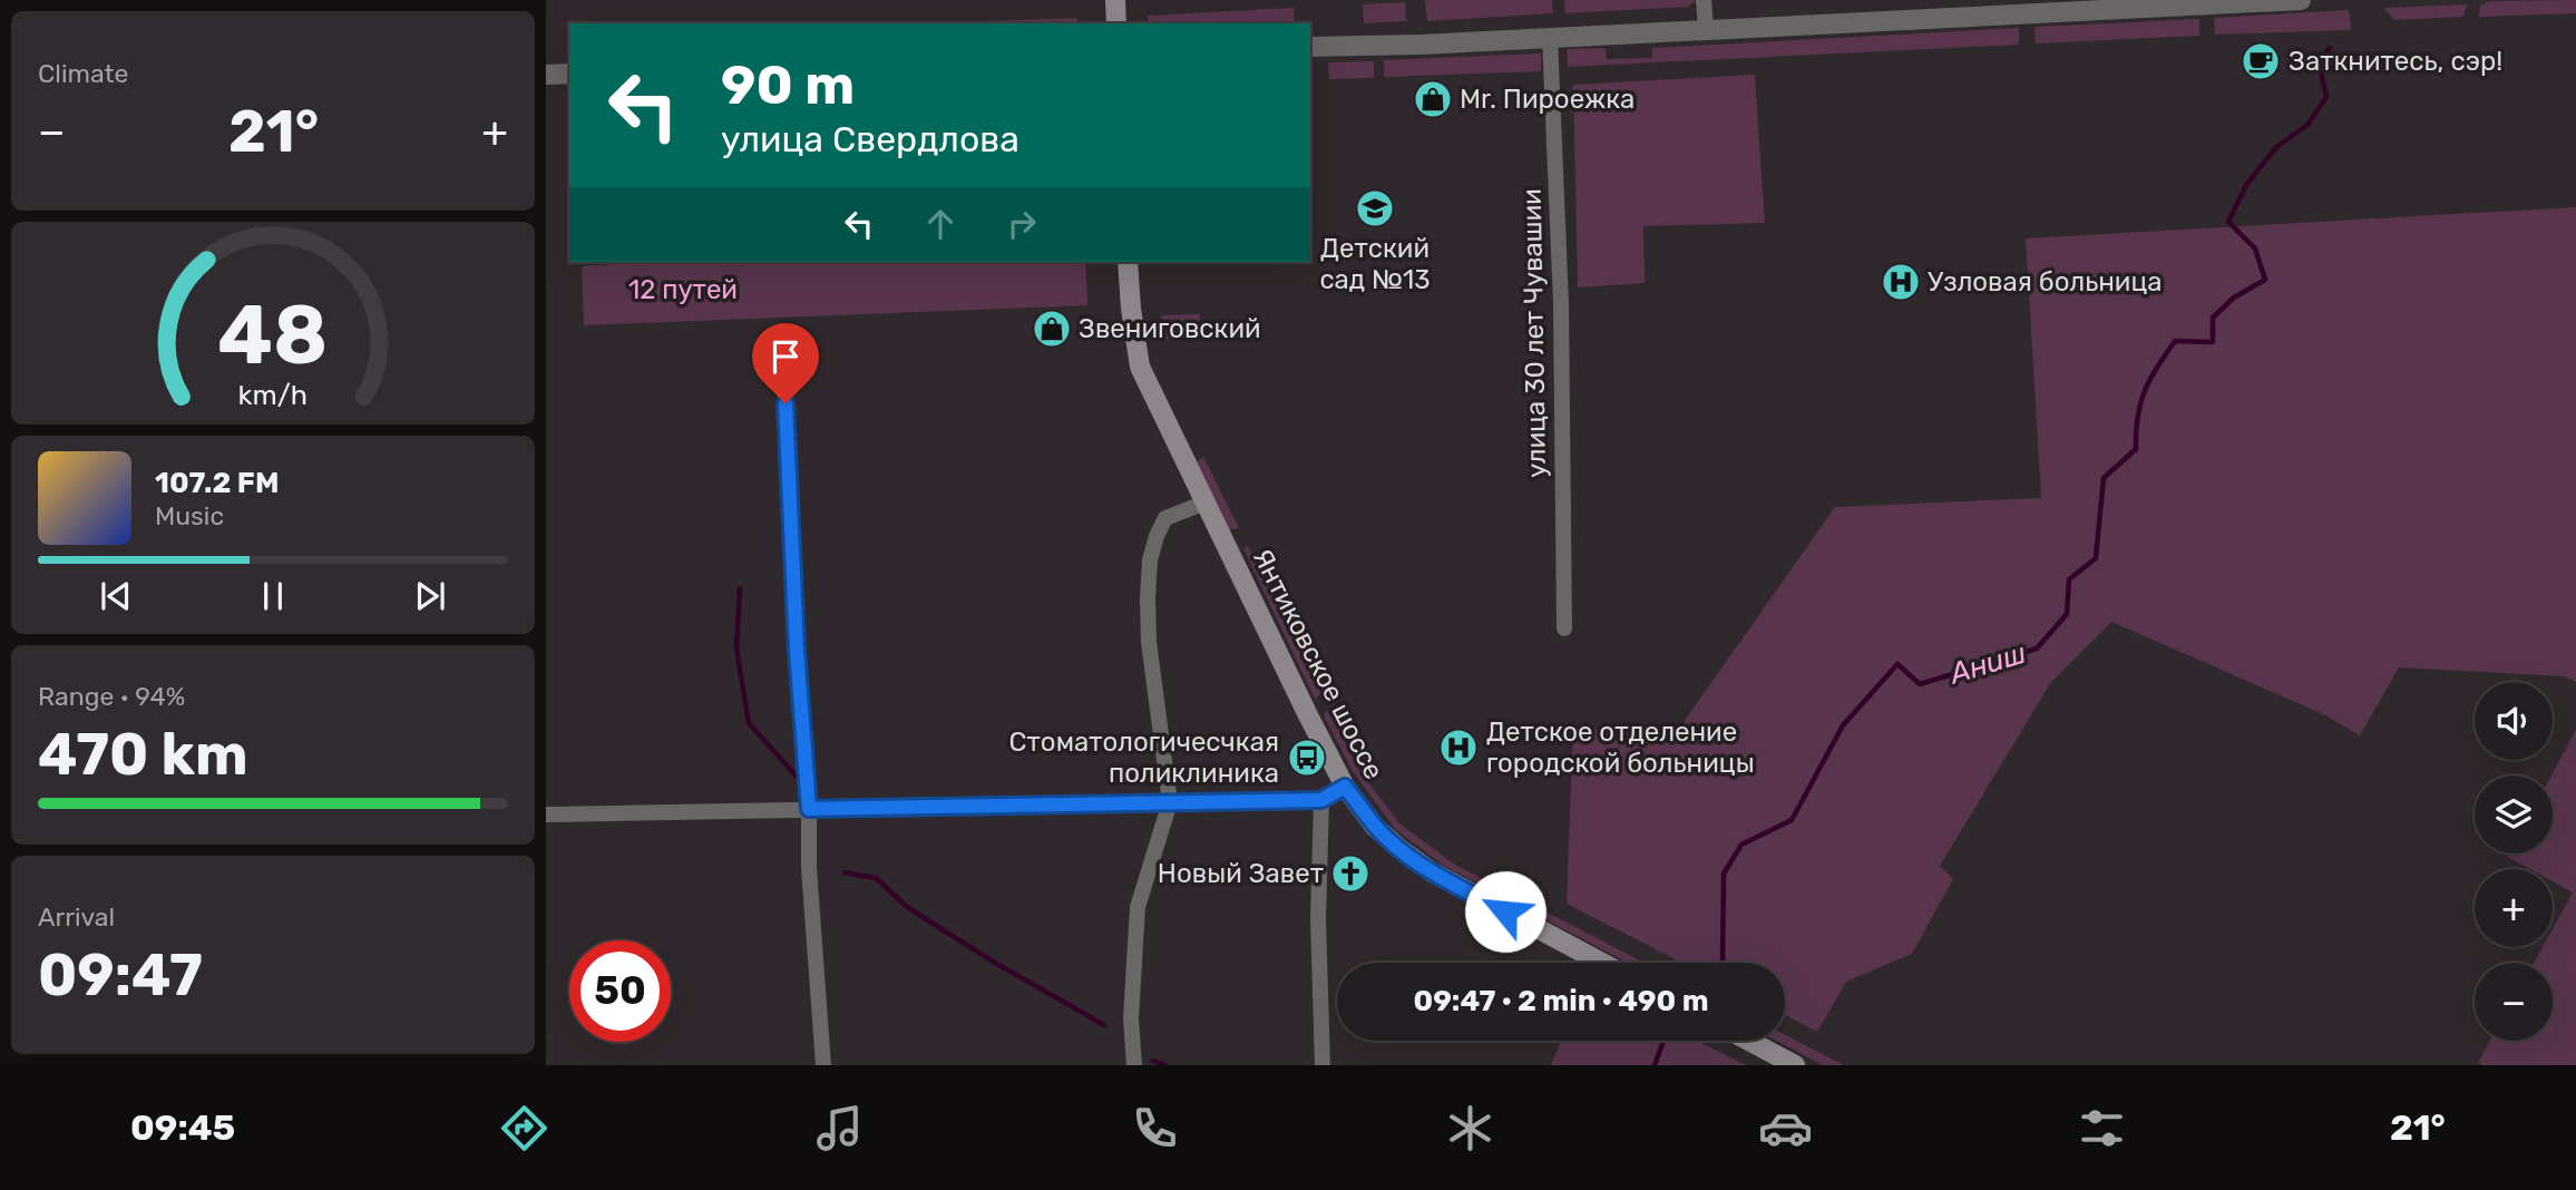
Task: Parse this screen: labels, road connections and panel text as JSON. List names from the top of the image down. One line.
{"streets":{"main road":["Янтиковское шоссе"],"street":["улица 30 лет Чувашии"]},"water":["Аниш"],"parks":["12 путей"],"places":{"cafe":["Заткнитесь, сэр!"],"shop":["Mr. Пироежка","Звениговский"],"school or university":["Детский сад №13"],"hospital":["Узловая больница","Детское отделение городской больницы"],"bus stop":["Стоматологичесчкая поликлиника"],"church":["Новый Завет"]},"page":{"tile":["Climate",["Range · 94%","470 km"],["Arrival","09:47"]],"turn":["90 m","улица Свердлова"],"heat":["−","21°","+"],"song":["107.2 FM","Music"],"map_buttons":["+","−"],"limit":"50","trip":"09:47 · 2 min · 490 m","tabs":["09:45","21°"],"gauge":["48","km/h"]}}
